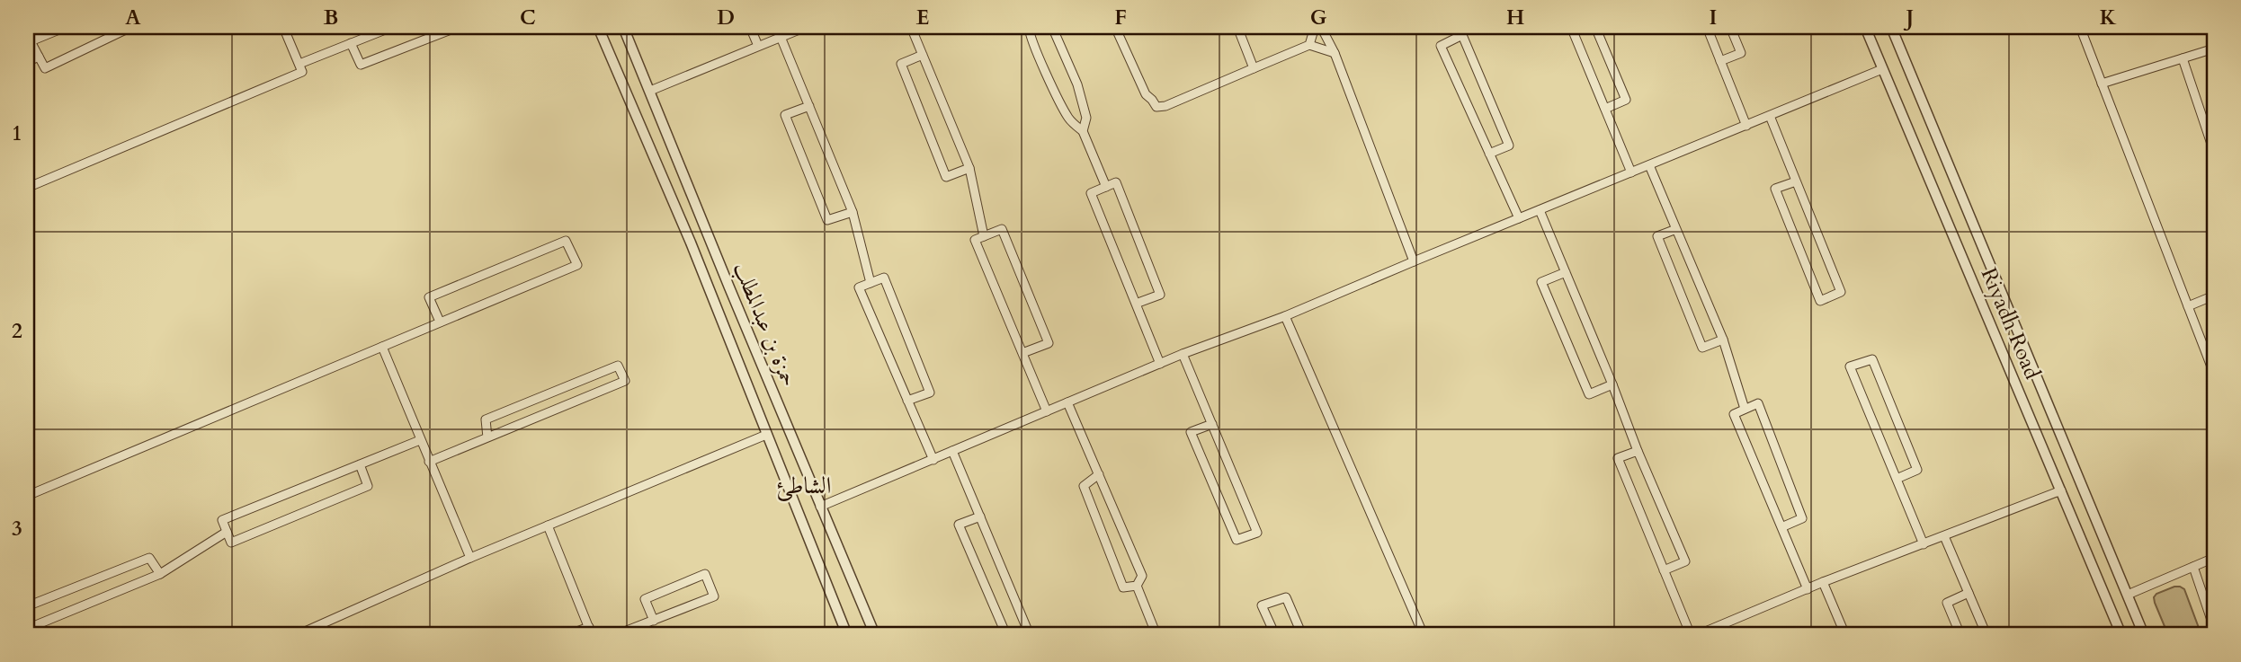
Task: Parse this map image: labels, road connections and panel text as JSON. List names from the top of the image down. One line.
{"streets":{"street":["Riyadh Road","حمزة بن عبدالمطلب"]},"districts":["الشاطئ"],"grid":{"columns":["A","B","C","D","E","F","G","H","I","J","K"],"rows":["1","2","3"]}}
